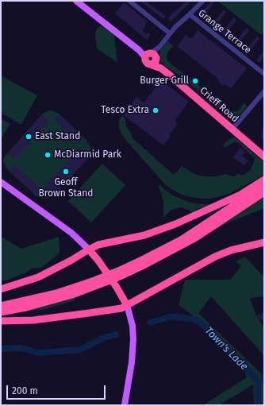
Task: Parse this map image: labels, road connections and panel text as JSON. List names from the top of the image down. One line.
{"streets":{"highway":["Crieff Road"],"street":["Grange Terrace"]},"water":["Town's Lade"],"places":["Burger Grill","Tesco Extra","East Stand","McDiarmid Park","Geoff Brown Stand"],"scale_bar":"200 m"}
